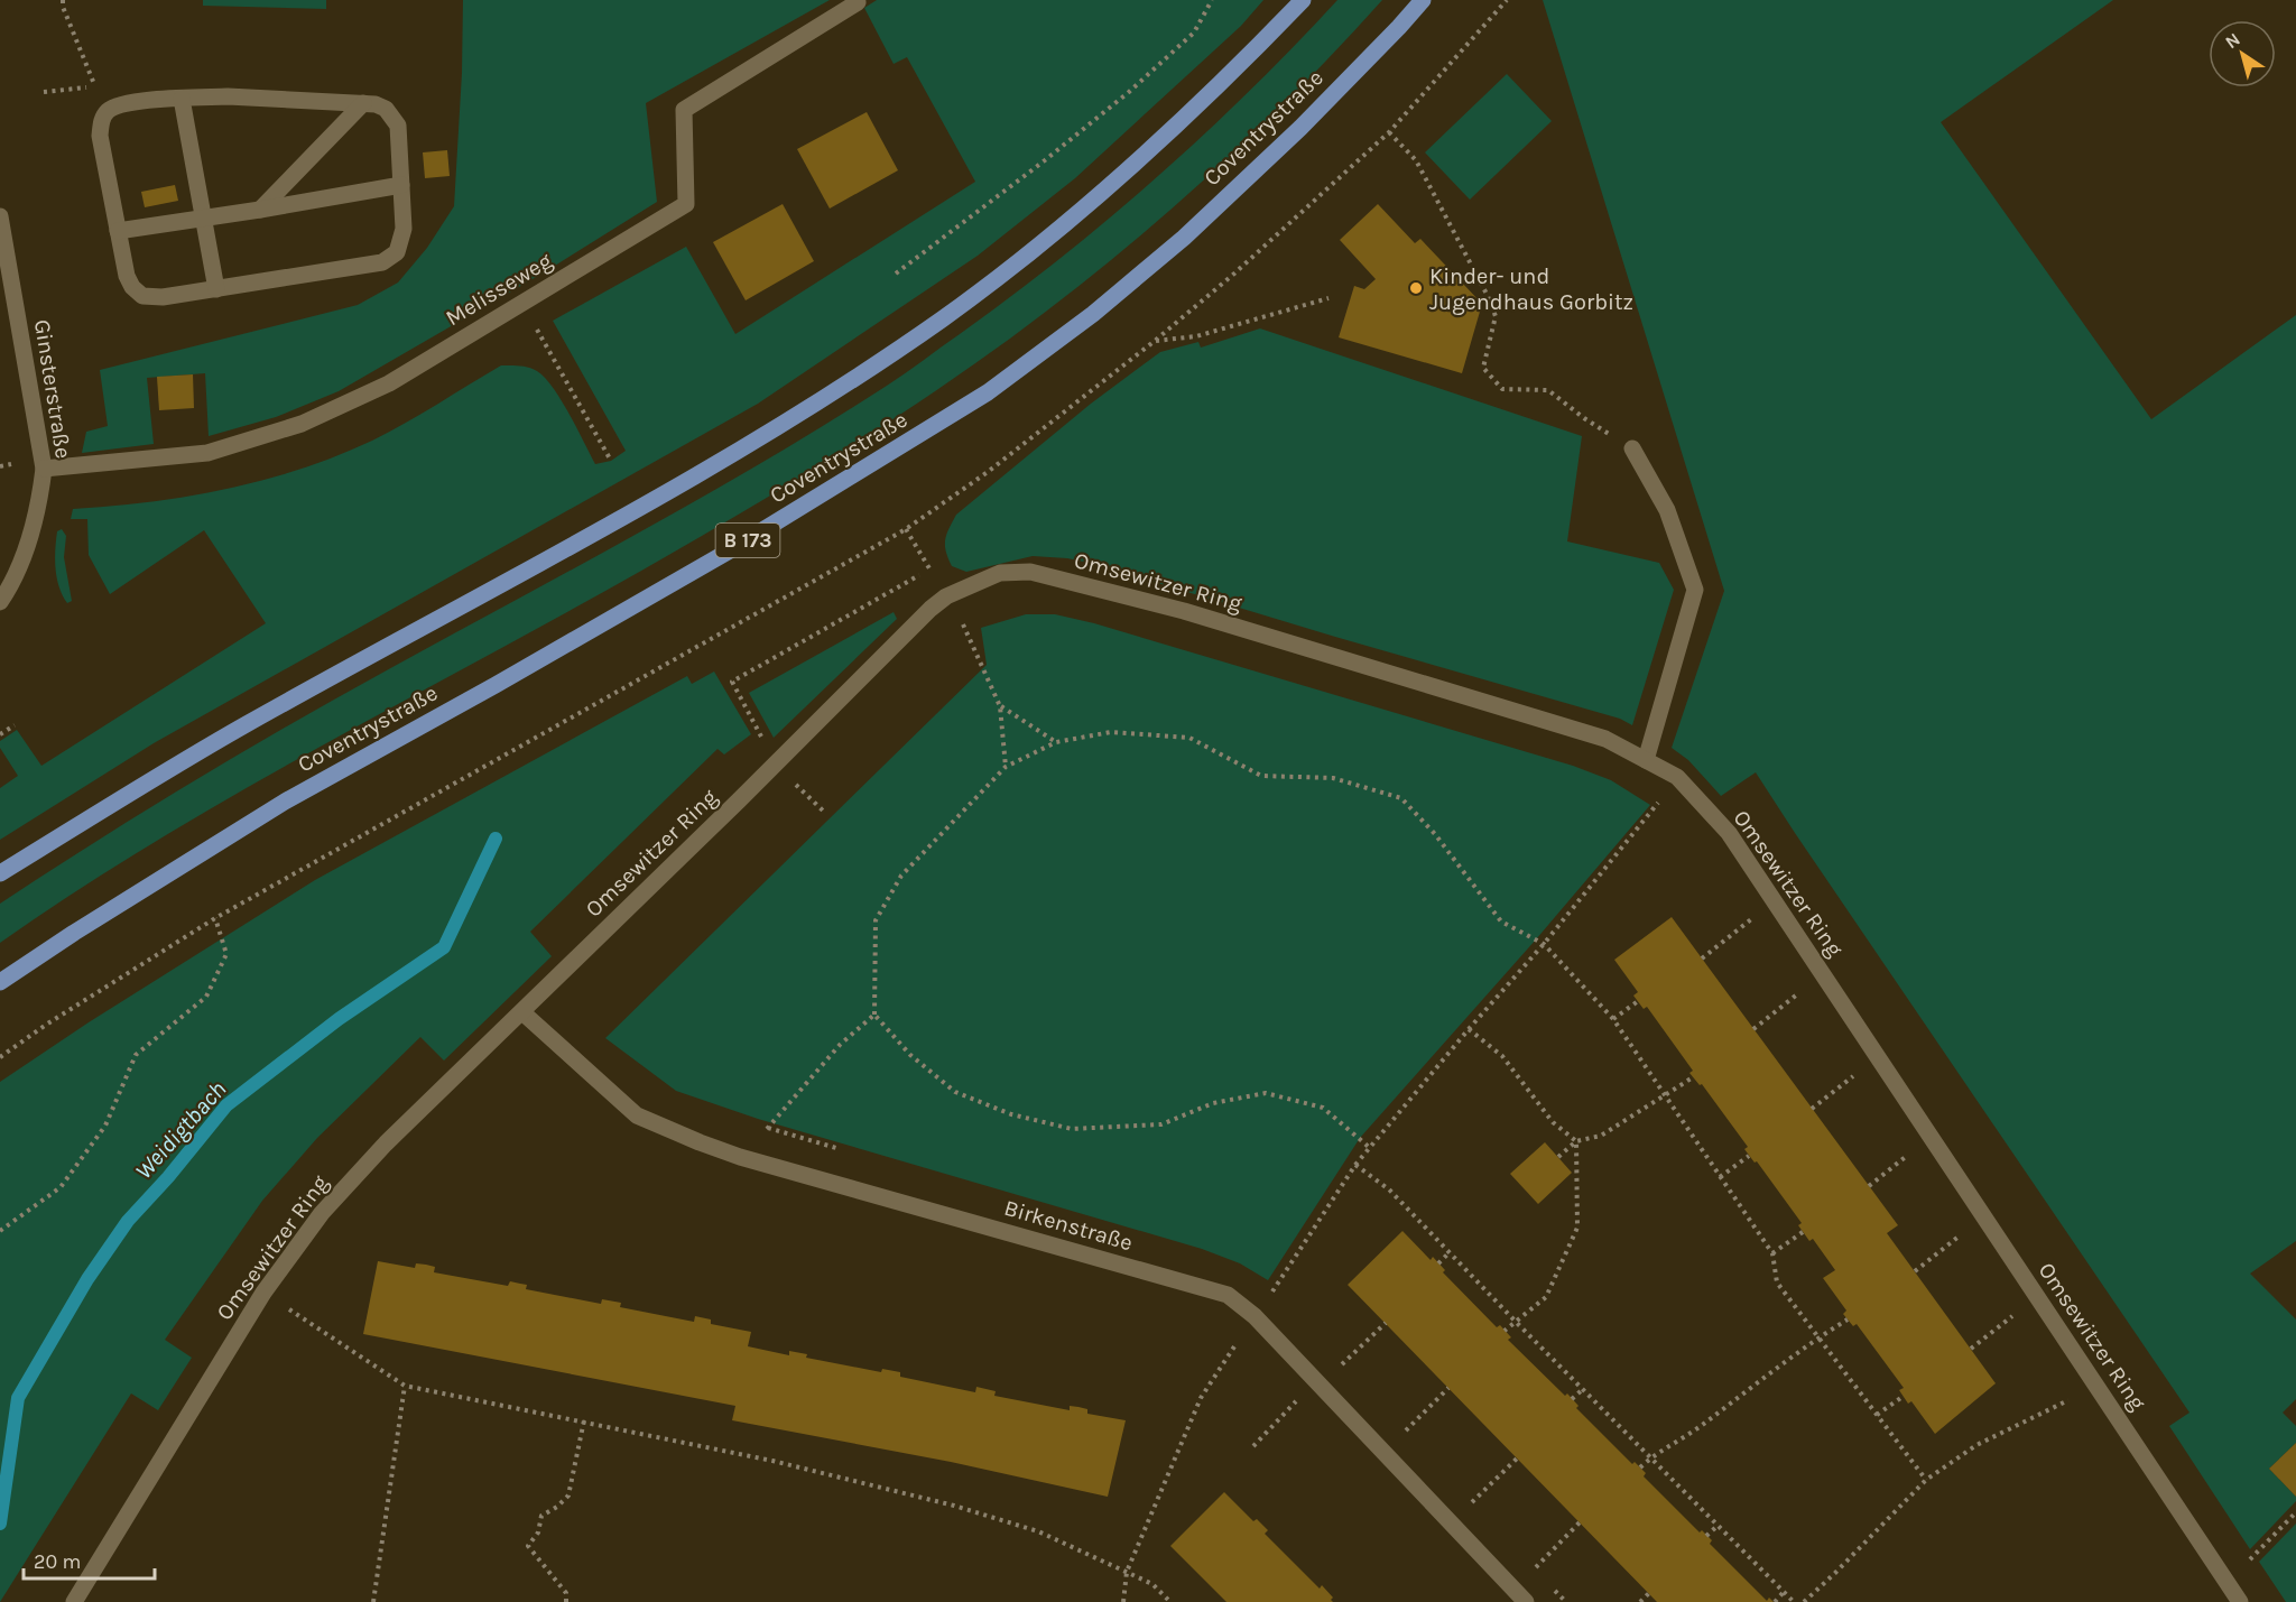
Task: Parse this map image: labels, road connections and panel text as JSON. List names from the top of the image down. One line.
{"streets":{"main road":["Coventrystraße","B 173"],"street":["Melisseweg","Ginsterstraße","Omsewitzer Ring","Birkenstraße"]},"crossings":[["Melisseweg","Ginsterstraße"],["Omsewitzer Ring","Birkenstraße"]],"water":["Weidigtbach"],"places":["Kinder- und Jugendhaus Gorbitz"],"scale_bar":"20 m","north":"top left"}
